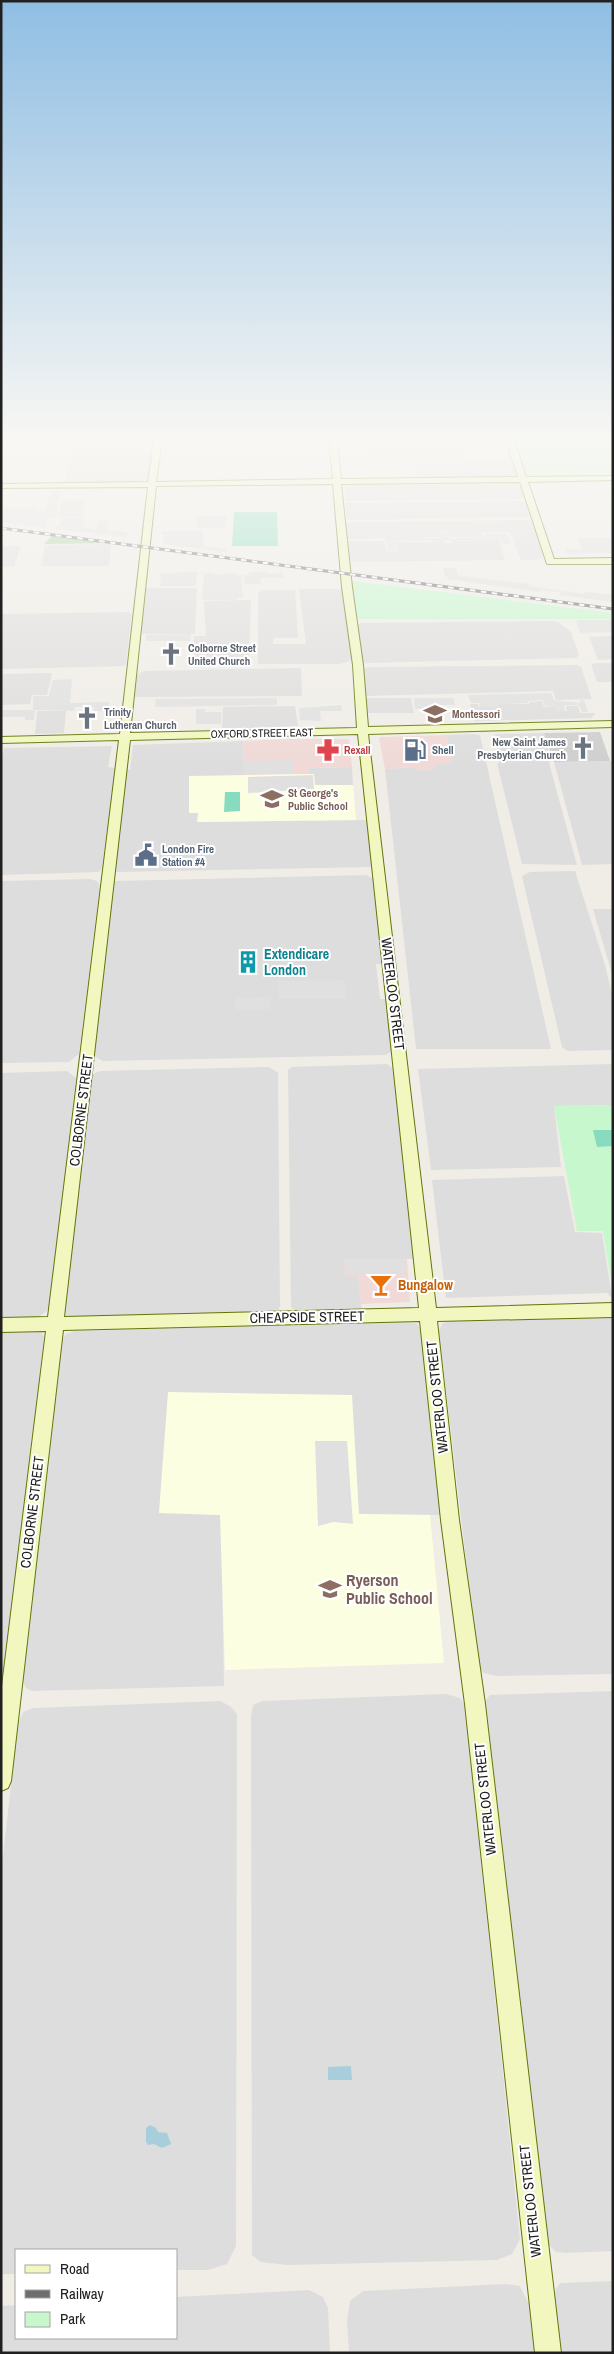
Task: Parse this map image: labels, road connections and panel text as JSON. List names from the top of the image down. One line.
{"streets":{"street":["OXFORD STREET EAST","WATERLOO STREET","COLBORNE STREET","CHEAPSIDE STREET"]},"crossings":[["OXFORD STREET EAST","WATERLOO STREET"],["OXFORD STREET EAST","COLBORNE STREET"],["WATERLOO STREET","CHEAPSIDE STREET"],["COLBORNE STREET","CHEAPSIDE STREET"]],"places":{"church":["Colborne Street United Church","Trinity Lutheran Church","New Saint James Presbyterian Church"],"school or university":["Montessori","St George's Public School","Ryerson Public School"],"pharmacy":["Rexall"],"fuel station":["Shell"],"public building":["London Fire Station #4"],"building":["Extendicare London"],"bar":["Bungalow"]},"legend":["Road","Railway","Park"]}
